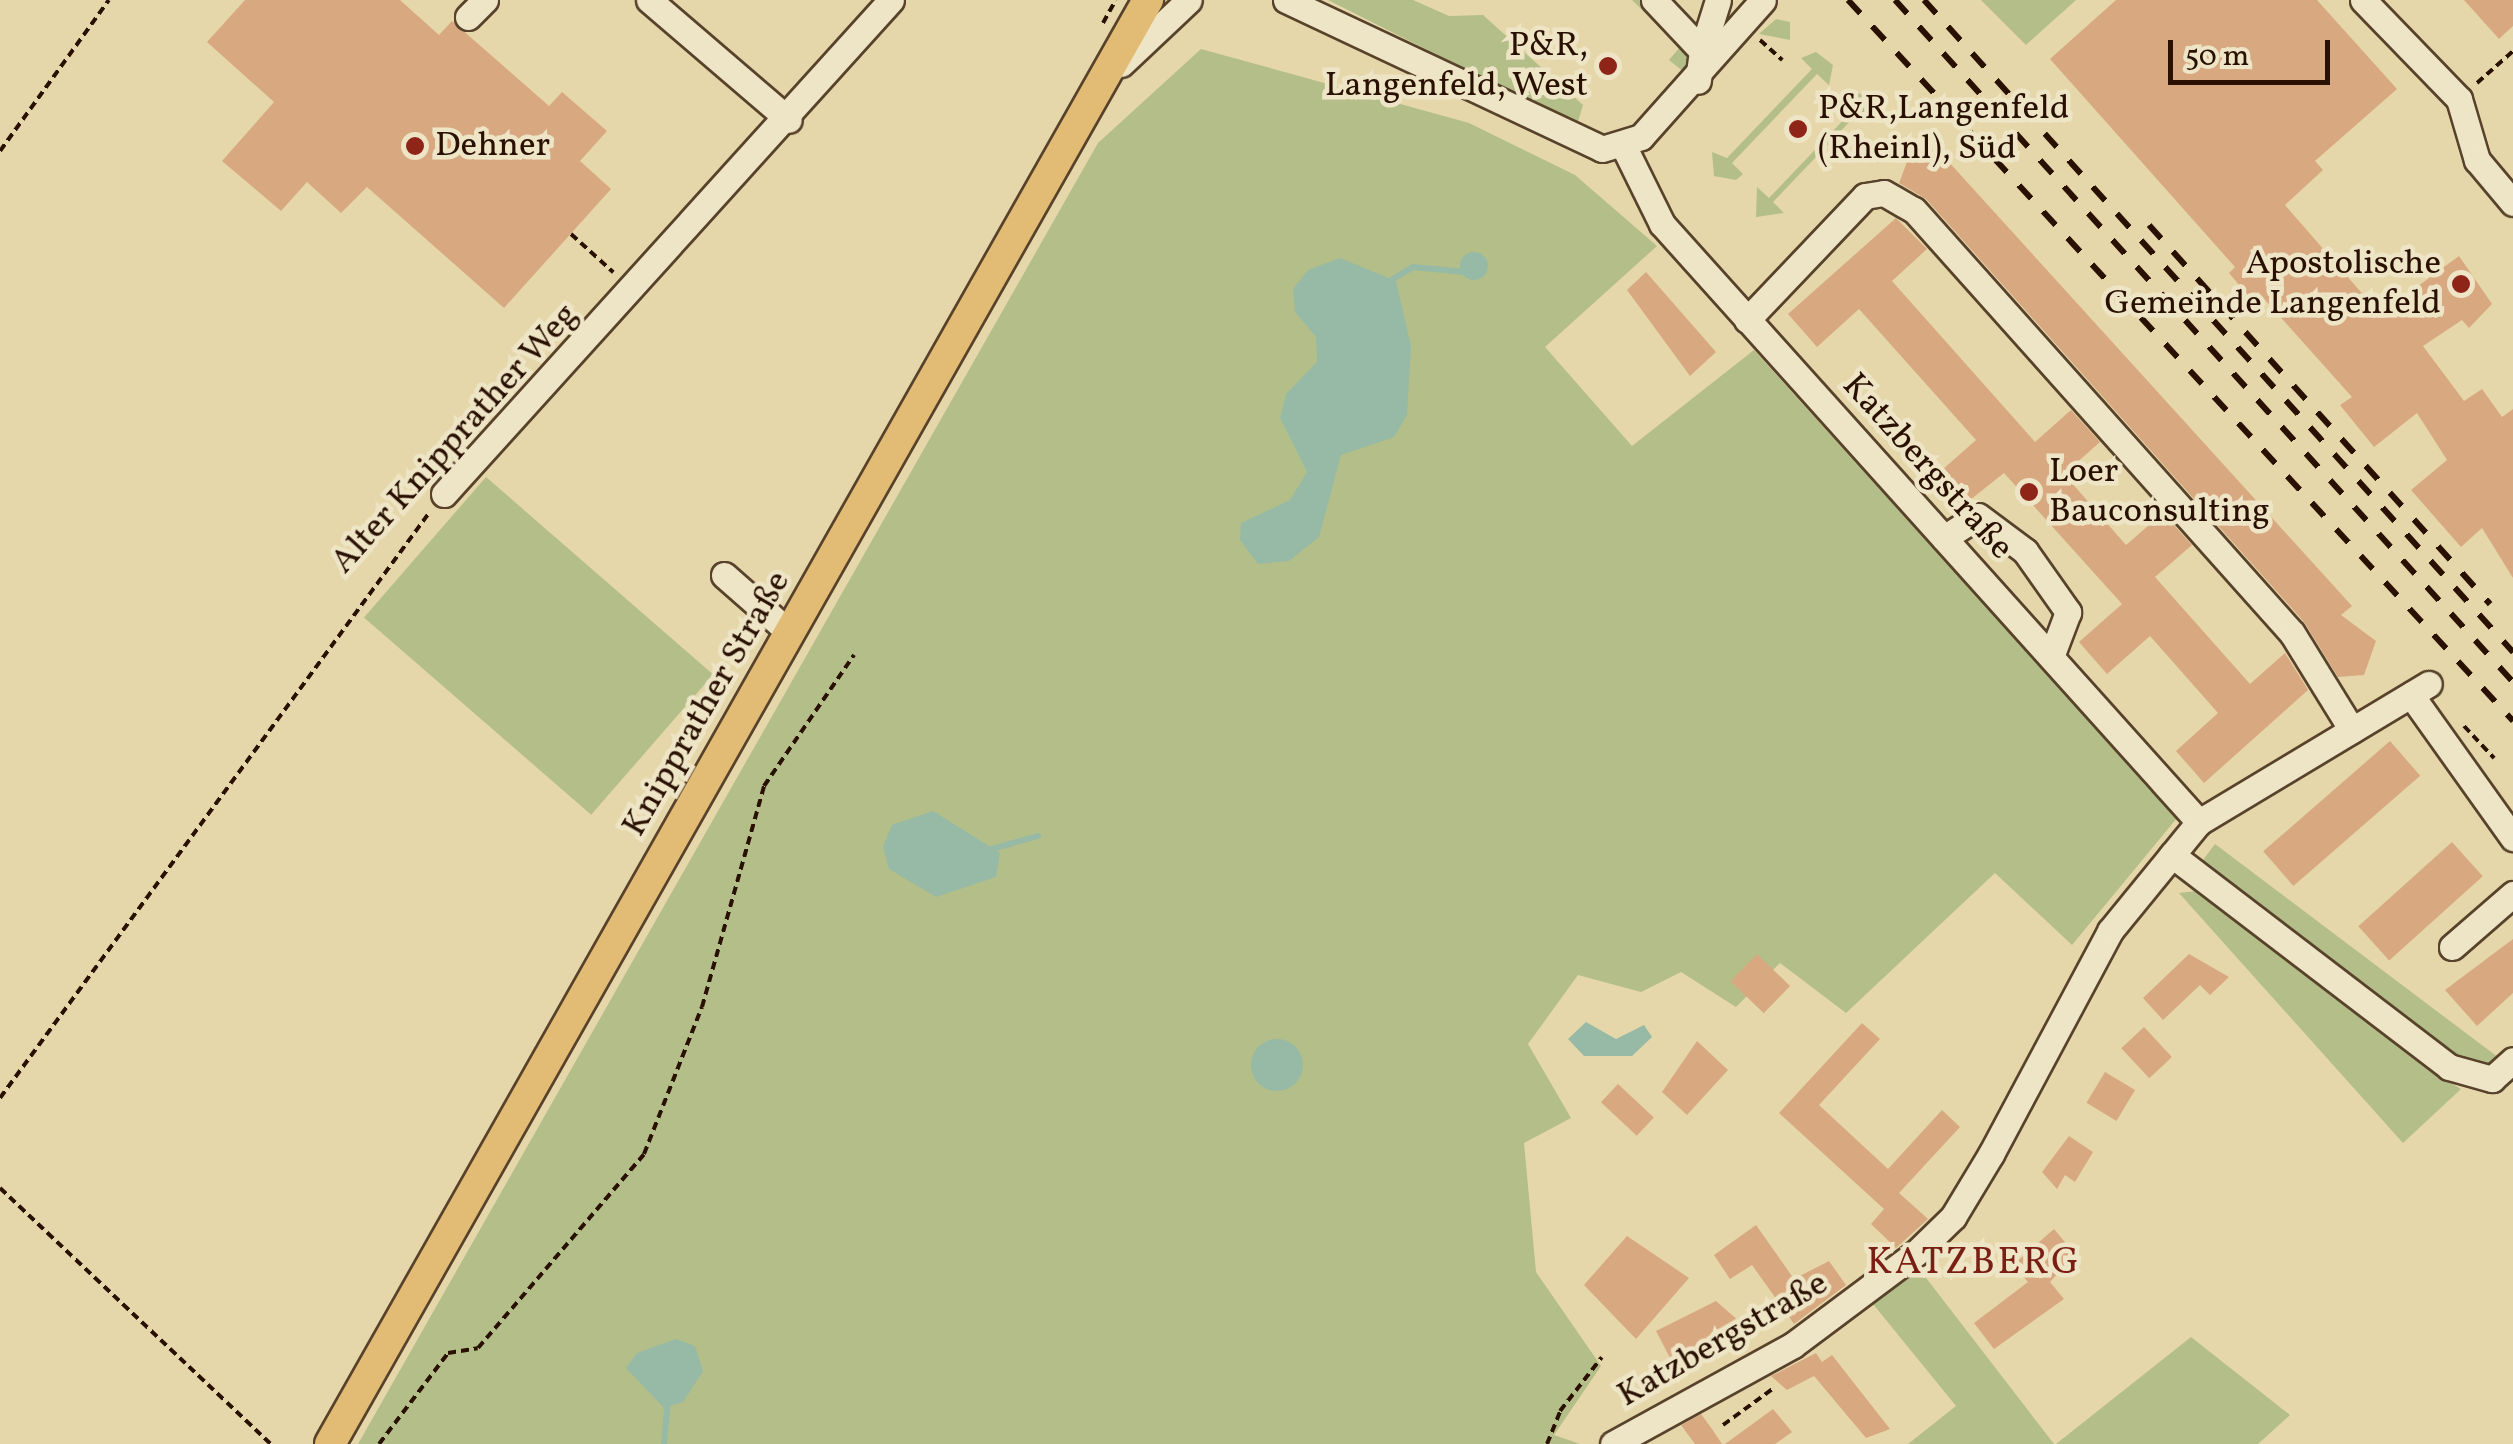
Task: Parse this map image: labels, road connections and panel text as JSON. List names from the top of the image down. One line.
{"streets":{"main road":["Knipprather Straße"],"street":["Alter Knipprather Weg","Katzbergstraße"]},"districts":["KATZBERG"],"places":["P&R, Langenfeld, West","P&R,Langenfeld (Rheinl), Süd","Dehner","Apostolische Gemeinde Langenfeld","Loer Bauconsulting"],"scale_bar":"50 m"}
